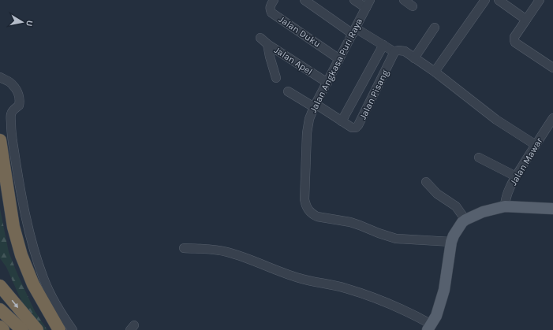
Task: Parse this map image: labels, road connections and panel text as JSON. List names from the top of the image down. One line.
{"streets":{"street":["Jalan Duku","Jalan Apel","Jalan Angkasa Puri Raya","Jalan Pisang","Jalan Mawar"]},"crossings":[["Jalan Duku","Jalan Angkasa Puri Raya"],["Jalan Apel","Jalan Angkasa Puri Raya"],["Jalan Angkasa Puri Raya","Jalan Pisang"]],"north":"right"}
